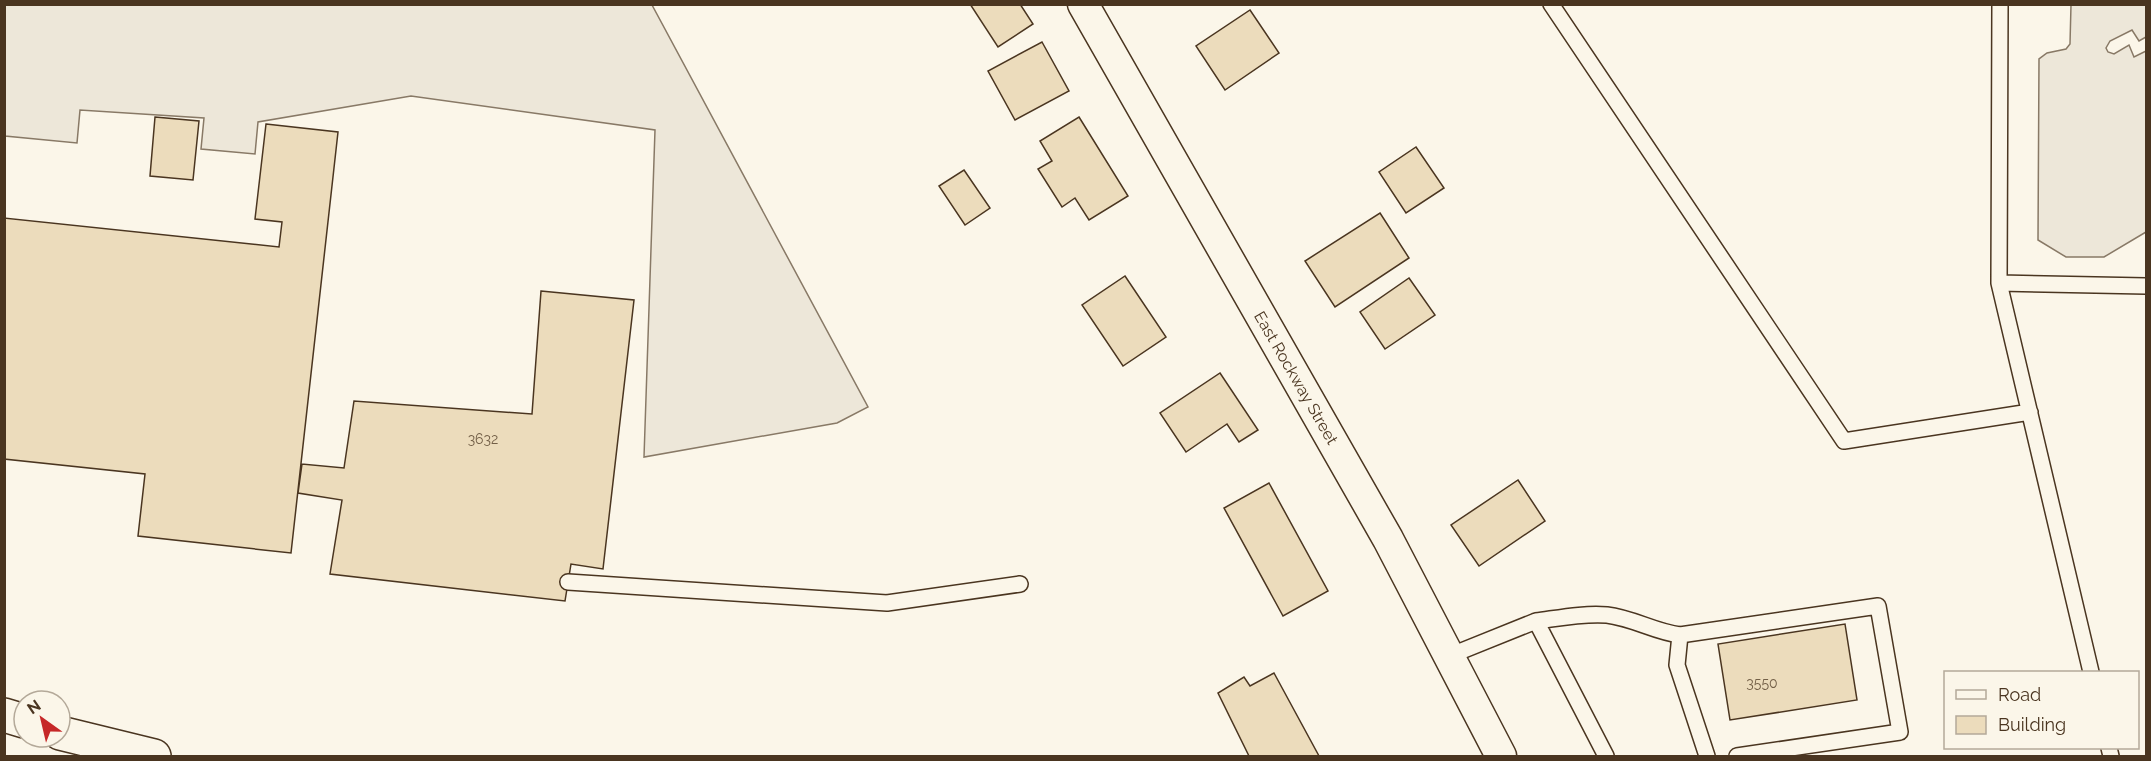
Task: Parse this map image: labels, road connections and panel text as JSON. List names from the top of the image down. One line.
{"streets":{"street":["East Rockway Street"]},"house_numbers":["3632","3550"],"legend":["Road","Building"],"north":"top left"}
